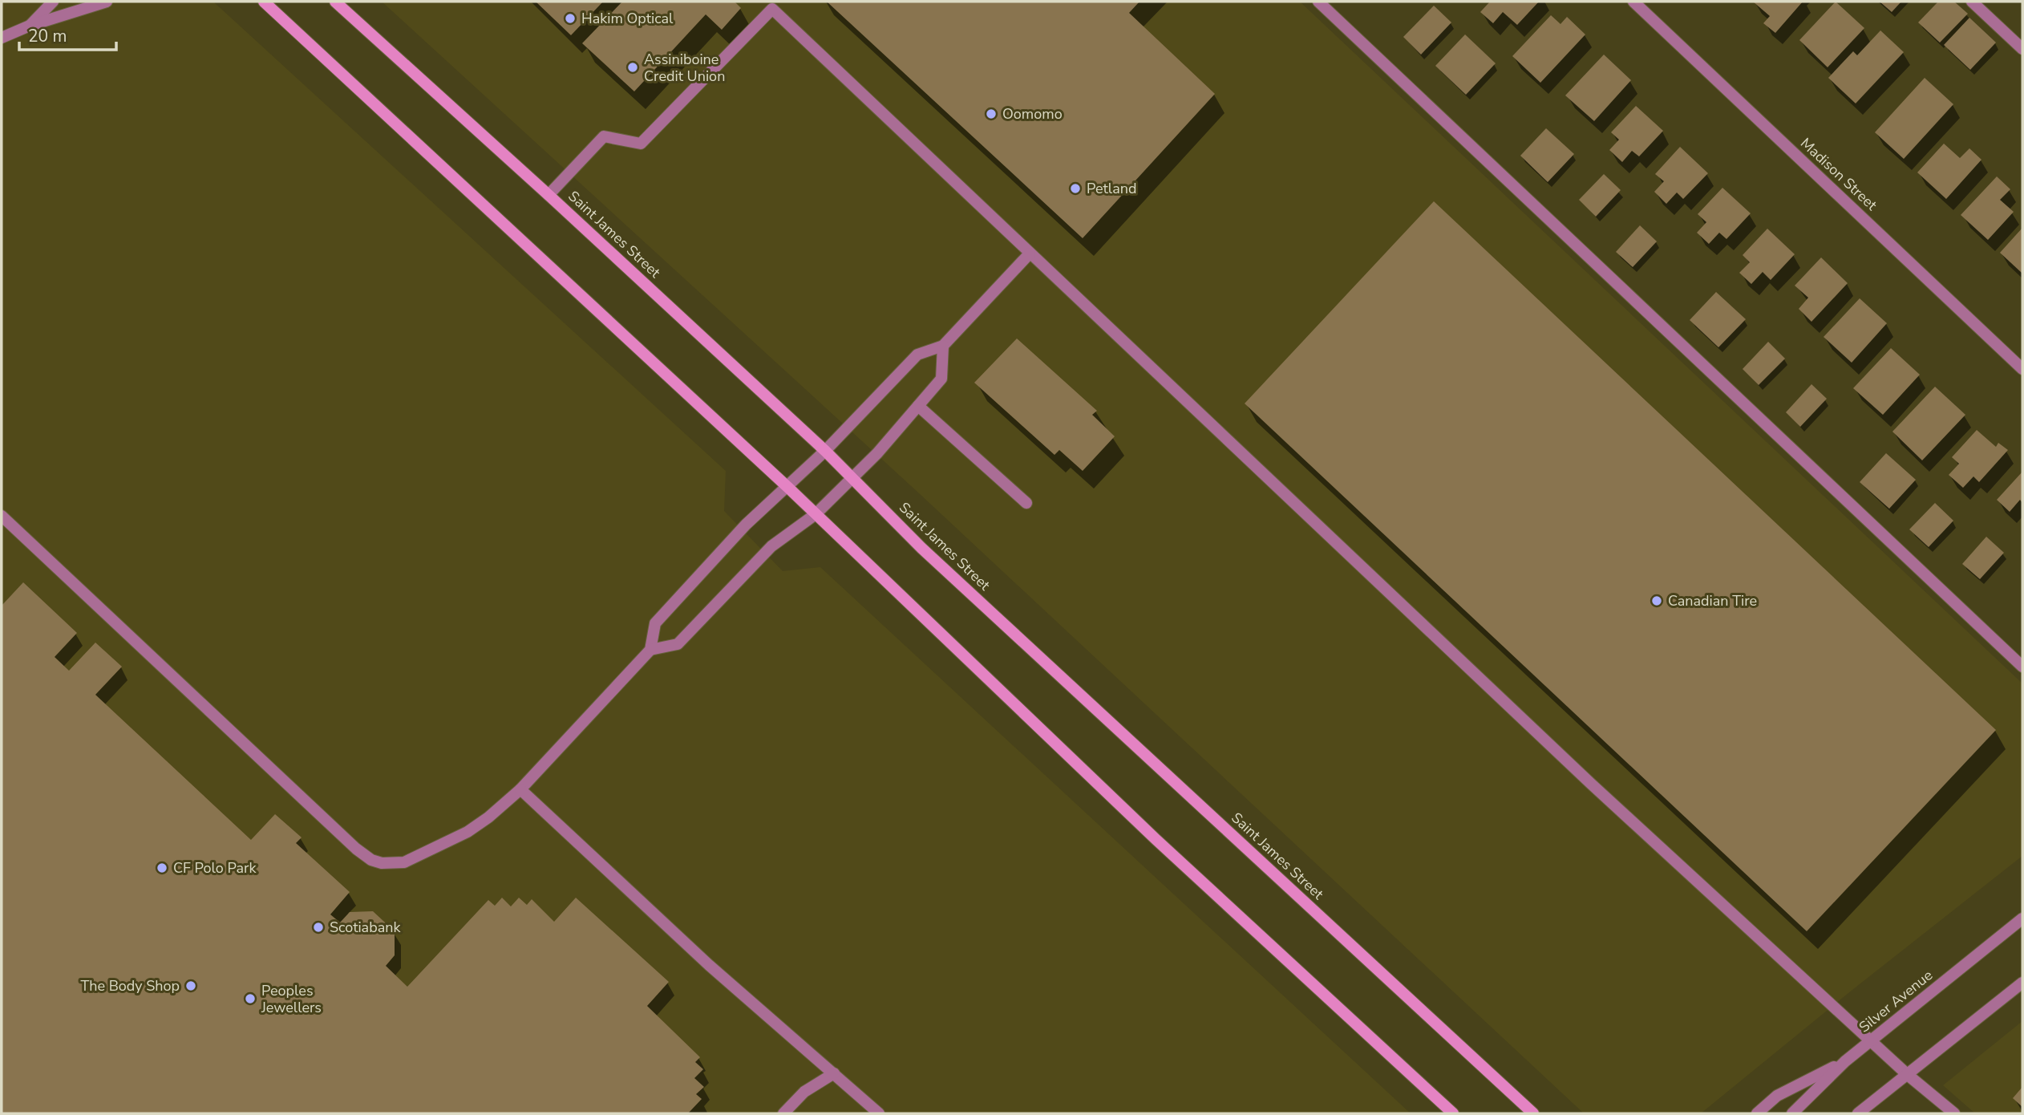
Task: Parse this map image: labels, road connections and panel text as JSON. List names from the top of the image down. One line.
{"streets":{"main road":["Saint James Street"],"street":["Madison Street","Silver Avenue"]},"places":["Hakim Optical","Assiniboine Credit Union","Oomomo","Petland","Canadian Tire","CF Polo Park","Scotiabank","The Body Shop","Peoples Jewellers"],"scale_bar":"20 m"}
